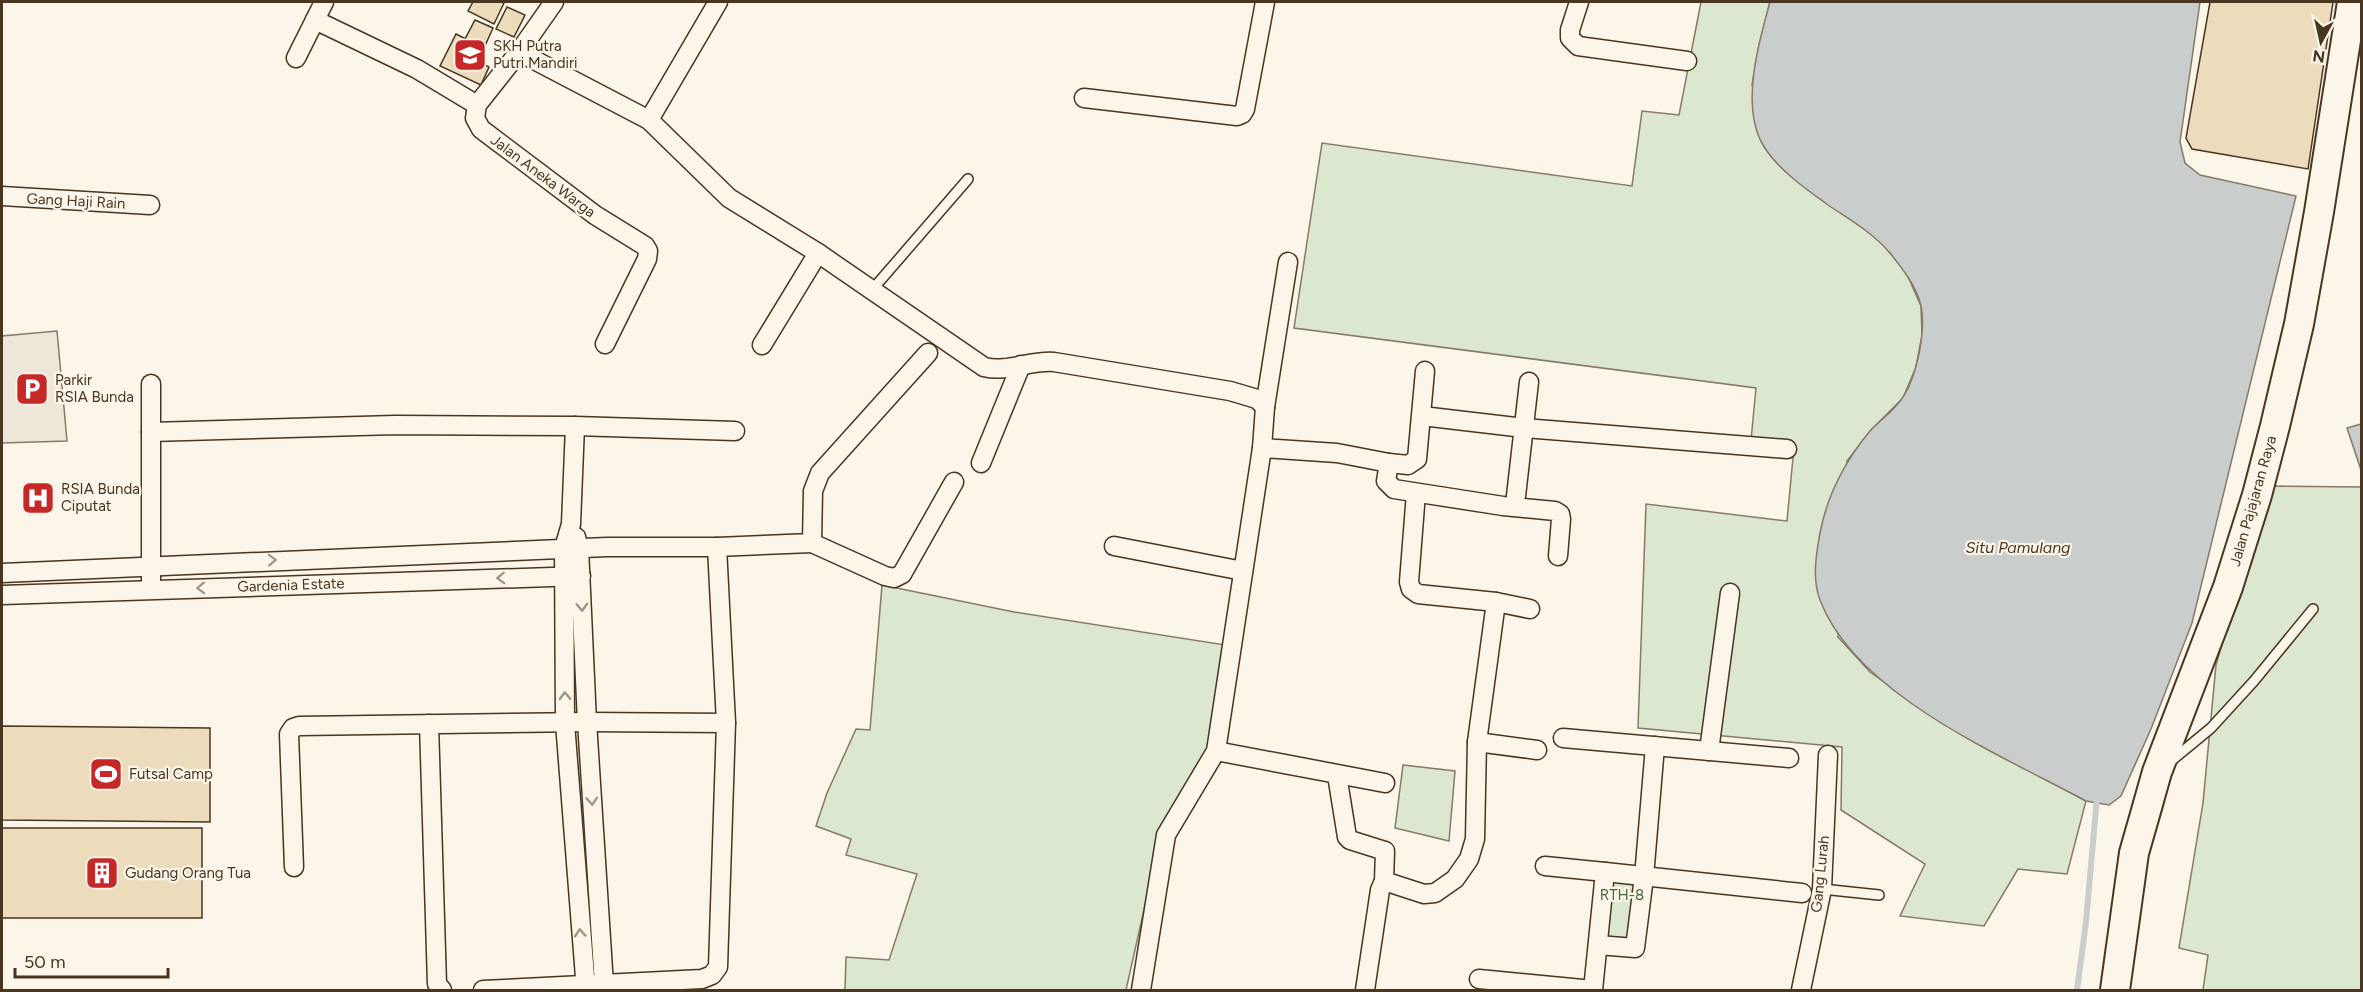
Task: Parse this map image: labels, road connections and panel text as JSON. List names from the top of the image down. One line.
{"streets":{"main road":["Jalan Pajajaran Raya"],"street":["Jalan Aneka Warga","Gang Haji Rain","Gardenia Estate","Gang Lurah"]},"water":["Situ Pamulang"],"parks":["RTH-8"],"places":{"school or university":["SKH Putra Putri Mandiri"],"parking":["Parkir RSIA Bunda"],"hospital":["RSIA Bunda Ciputat"],"sports":["Futsal Camp"],"building":["Gudang Orang Tua"]},"scale_bar":"50 m","north":"bottom"}
